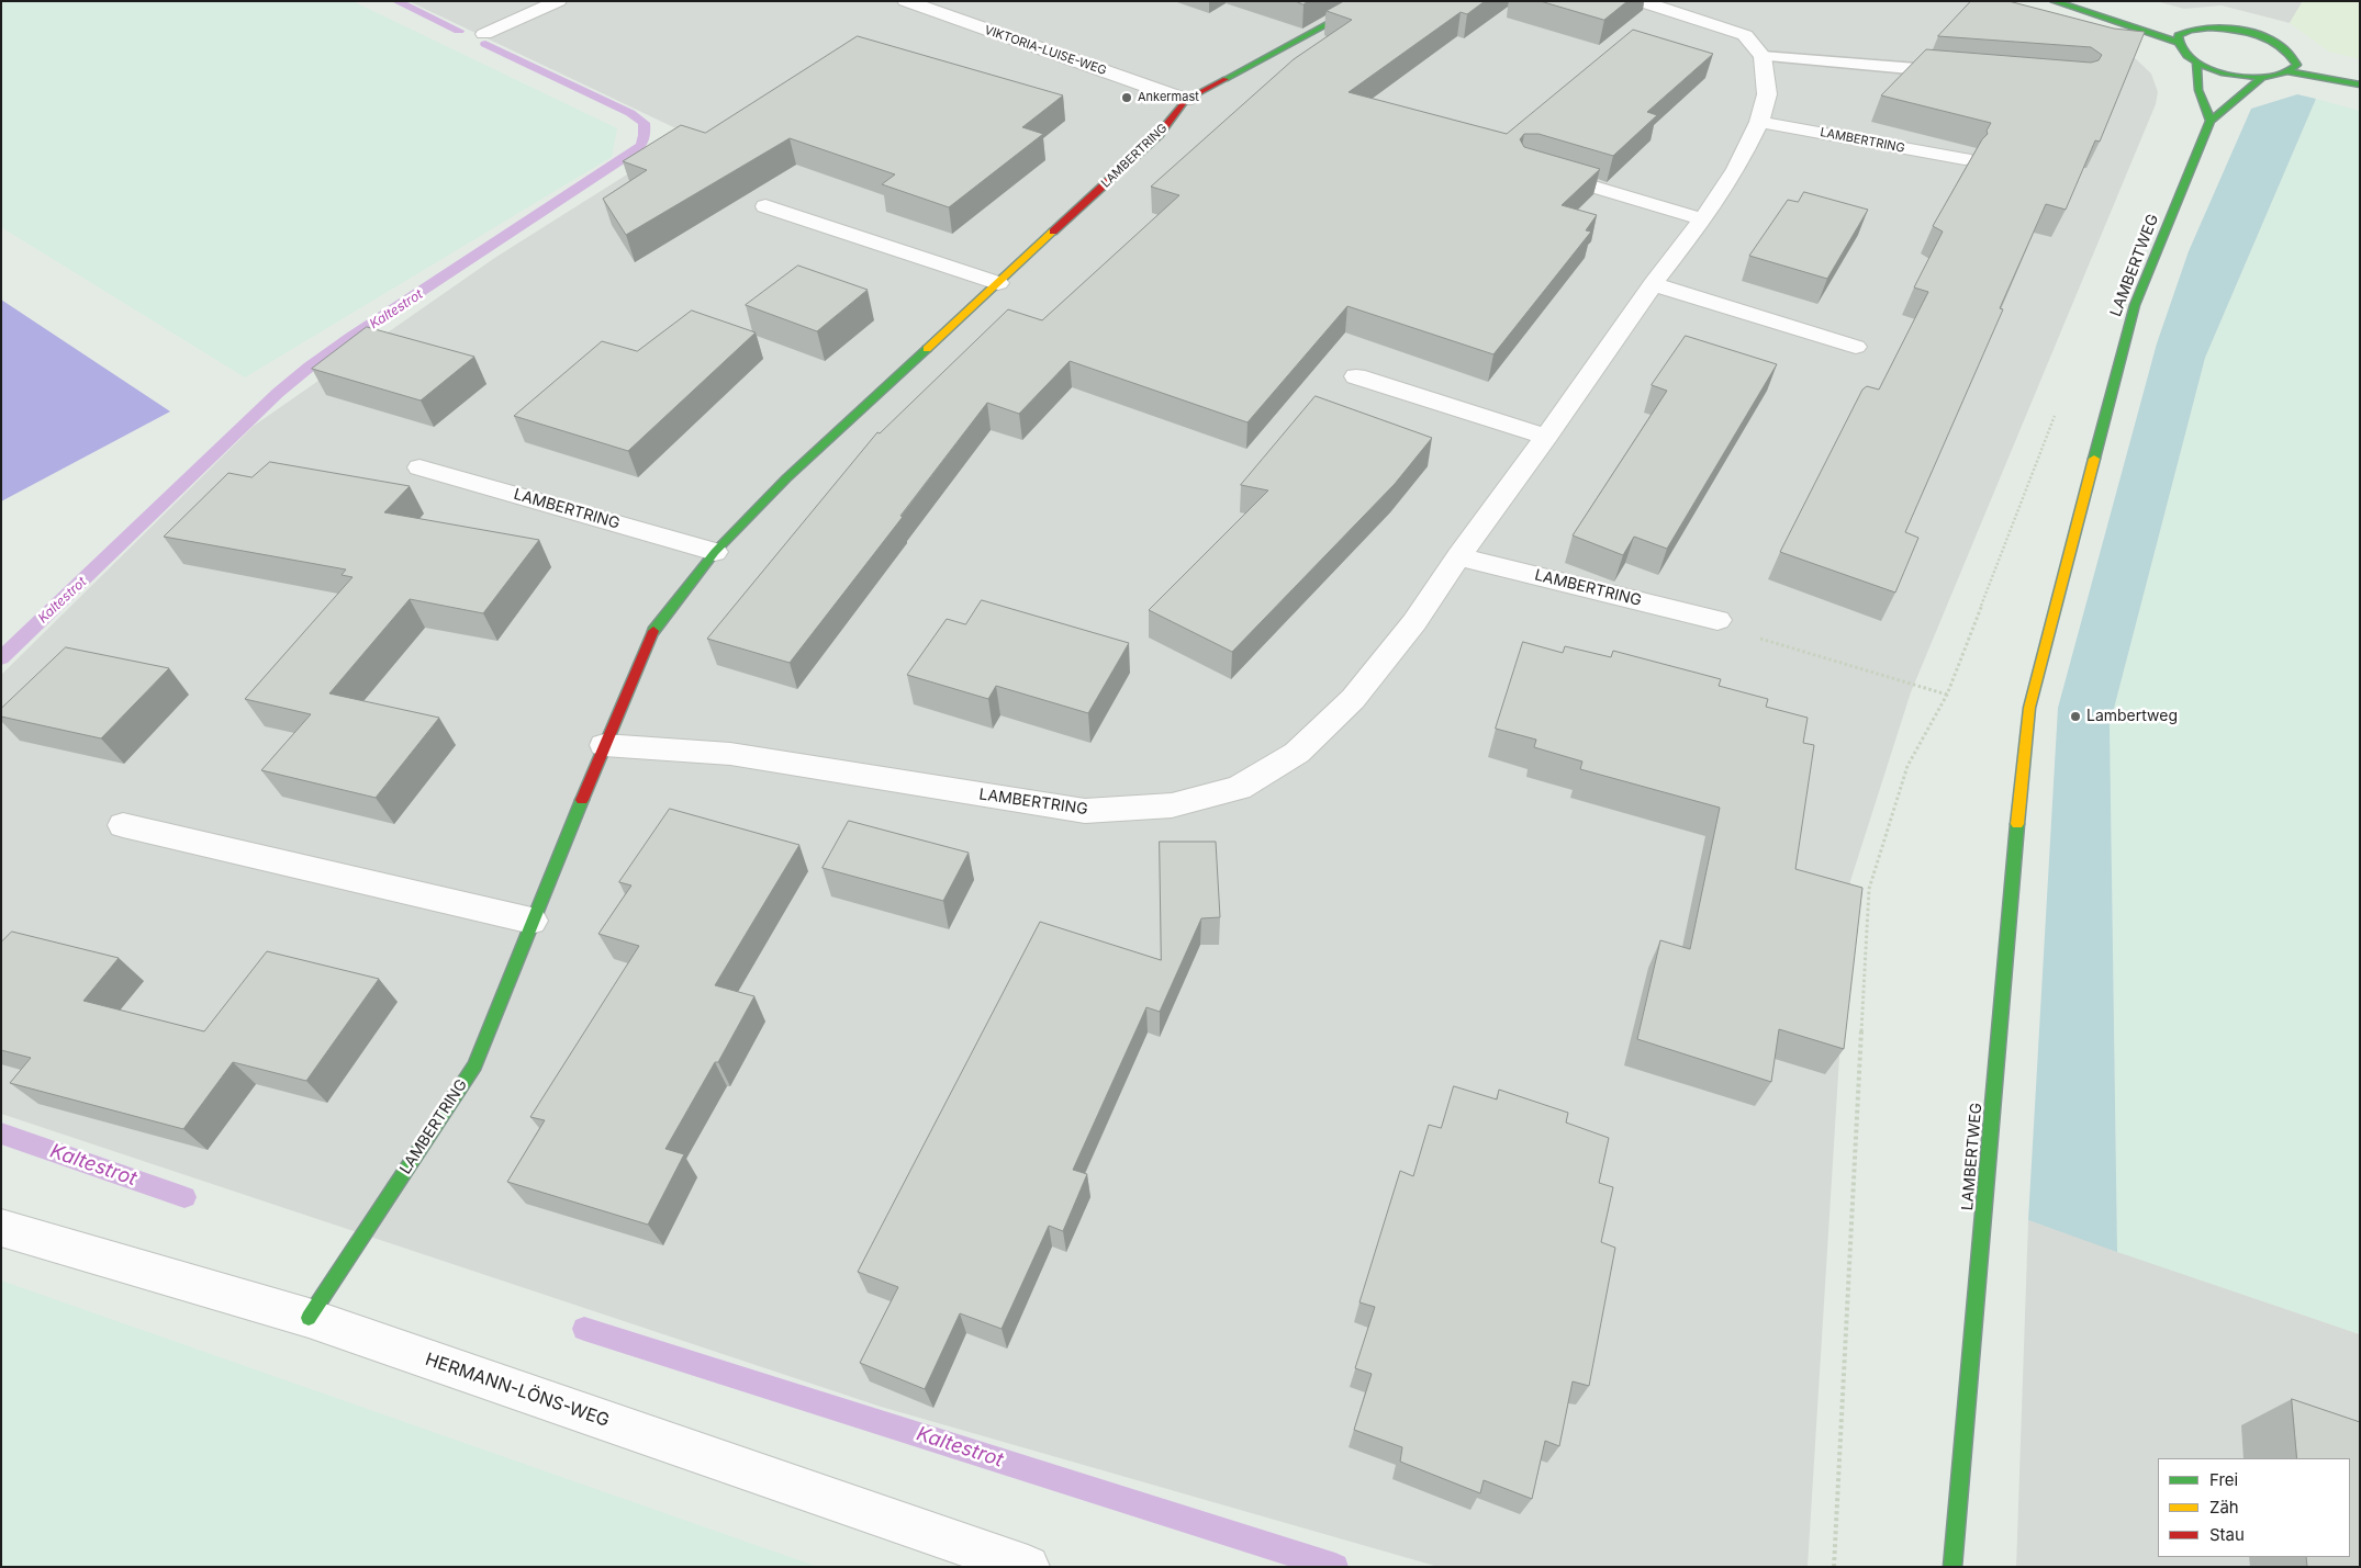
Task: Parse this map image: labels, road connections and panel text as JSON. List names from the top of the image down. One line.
{"streets":{"street":["VIKTORIA-LUISE-WEG","LAMBERTRING","LAMBERTWEG","HERMANN-LÖNS-WEG"]},"crossings":[["VIKTORIA-LUISE-WEG","LAMBERTRING"],["LAMBERTRING","HERMANN-LÖNS-WEG"]],"water":["Kaltestrot"],"places":["Ankermast","Lambertweg"],"legend":["Frei","Zäh","Stau"]}
